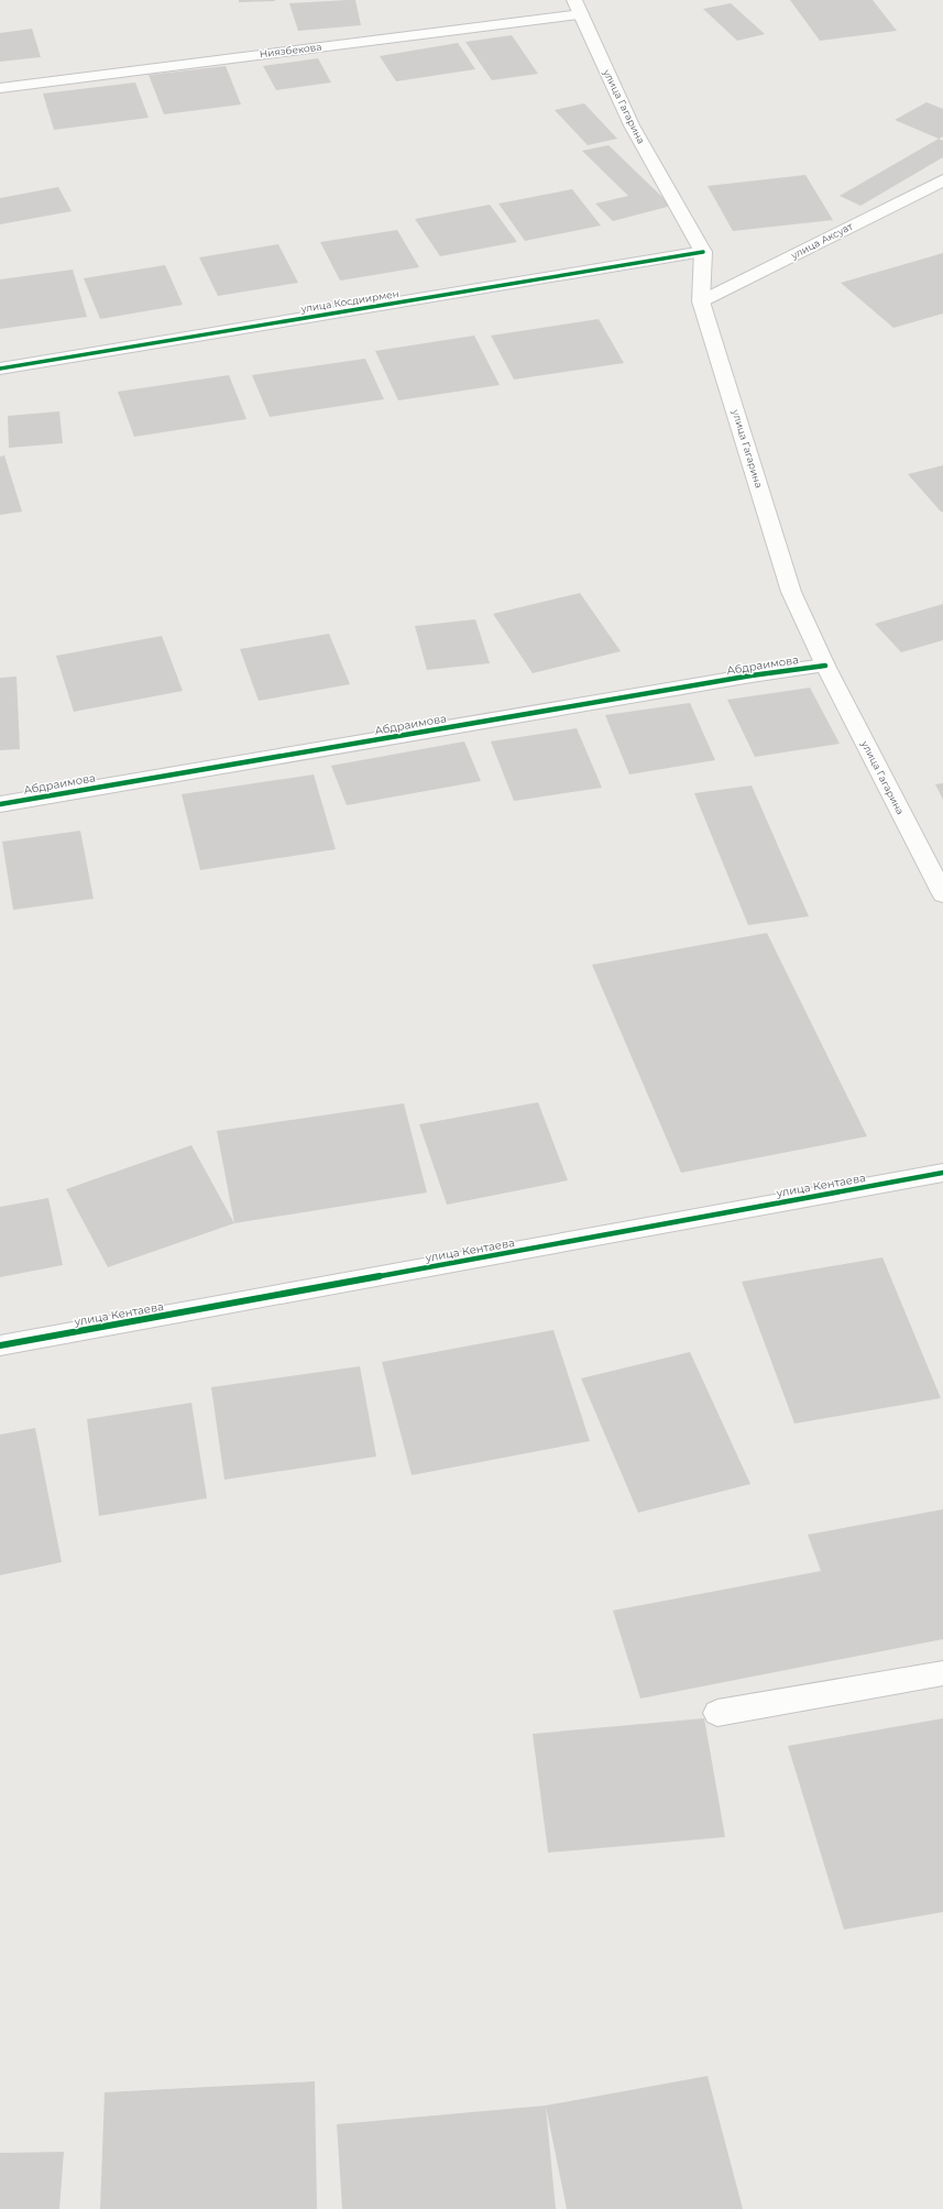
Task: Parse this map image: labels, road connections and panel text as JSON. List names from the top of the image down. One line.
{"streets":{"street":["Ниязбекова","улица Гагарина","улица Аксуат","улица Косдиирмен","Абдраимова","улица Кентаева"]},"crossings":[["Ниязбекова","улица Гагарина"],["улица Гагарина","улица Аксуат"],["улица Гагарина","улица Косдиирмен"],["улица Гагарина","Абдраимова"]]}
